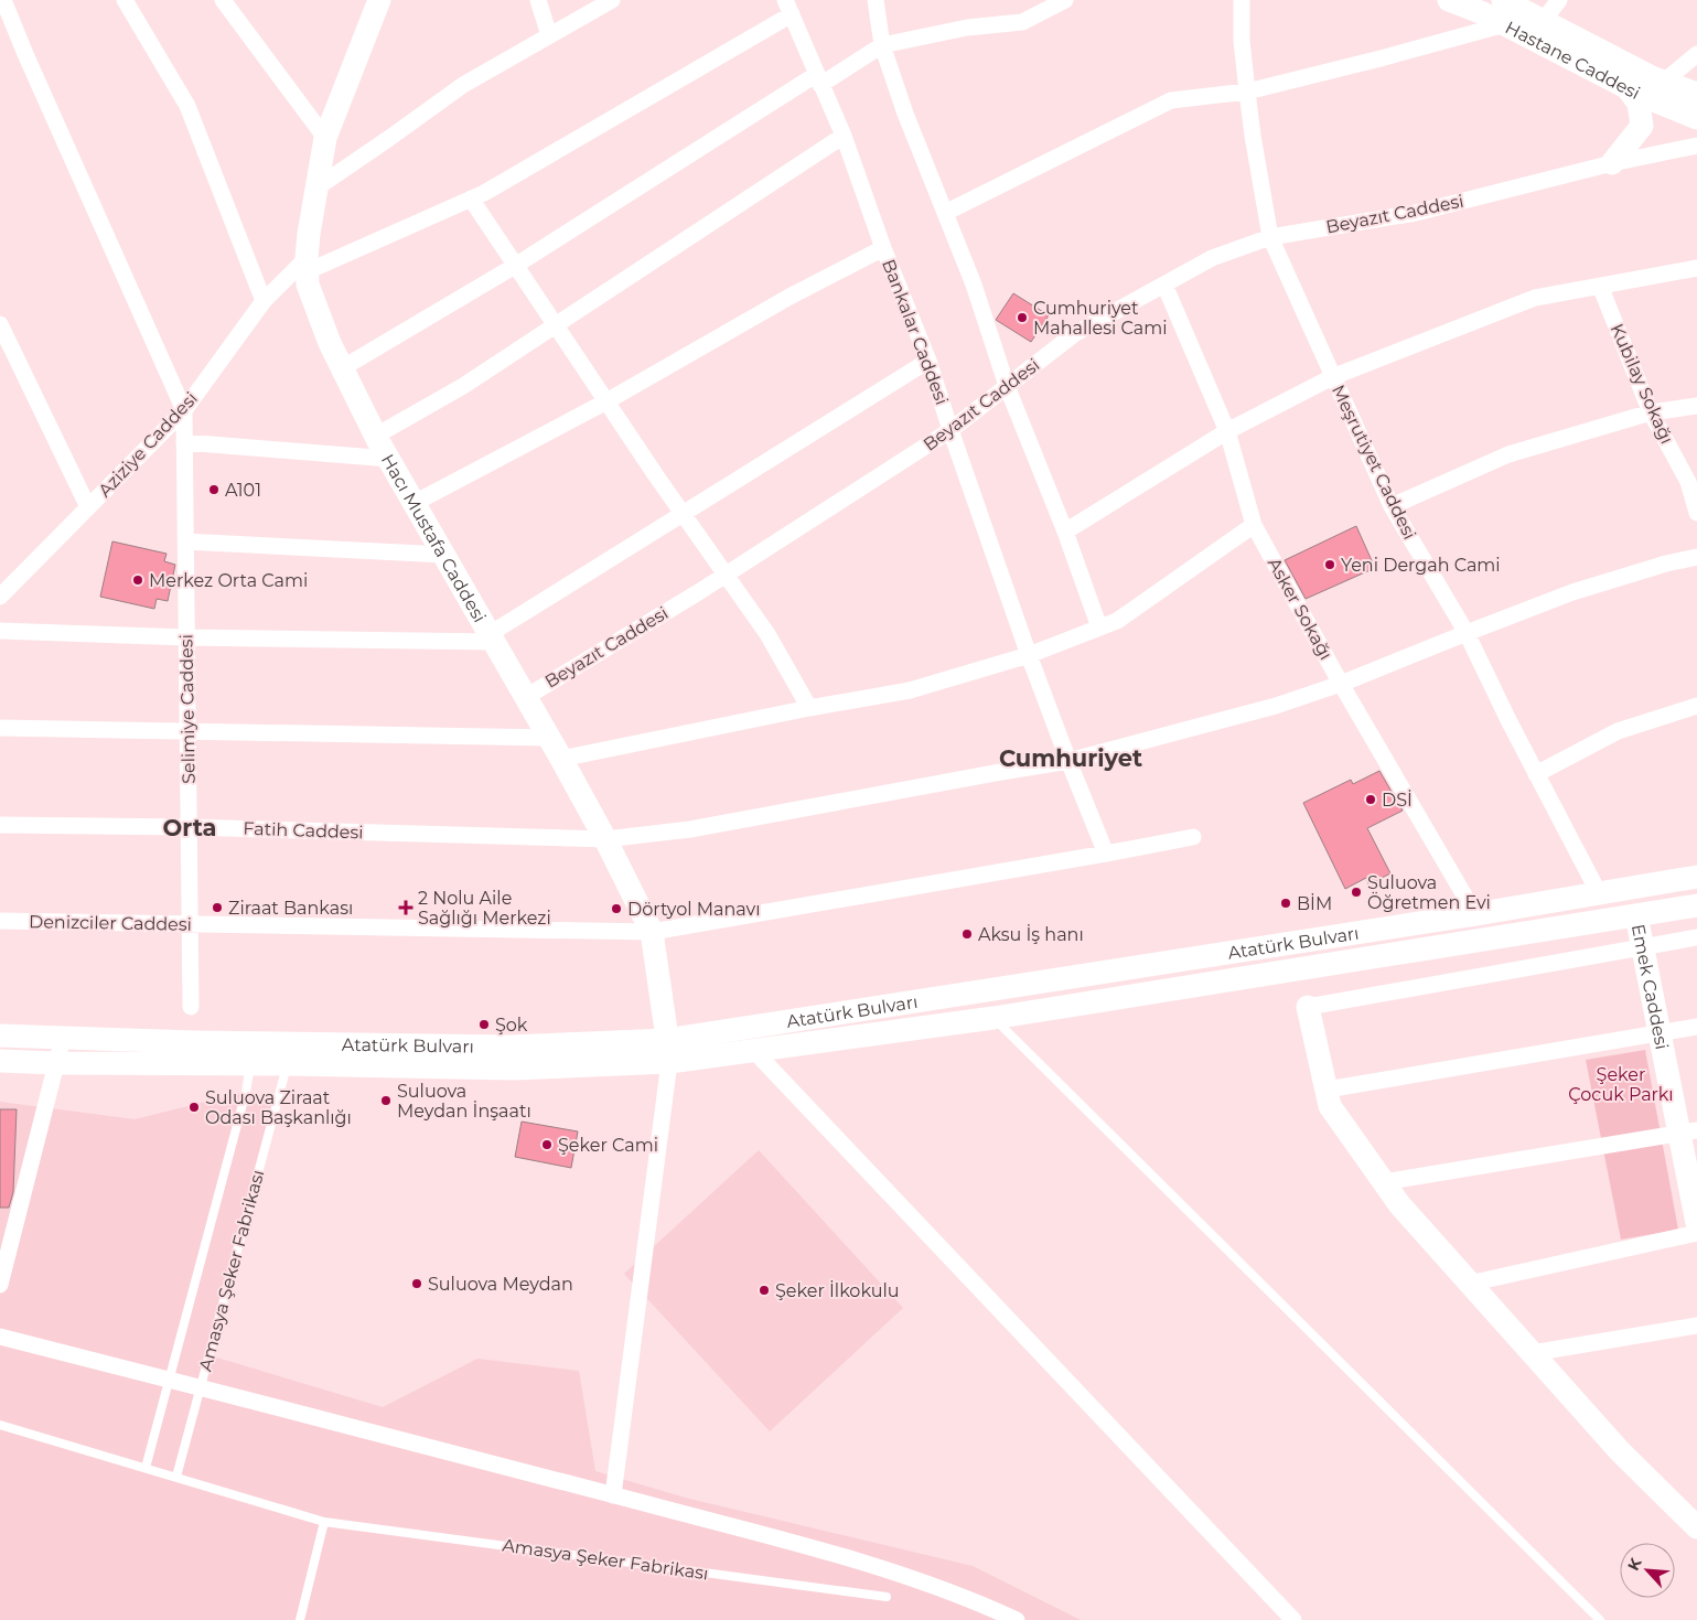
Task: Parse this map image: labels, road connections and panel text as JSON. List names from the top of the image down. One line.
{"streets":{"main road":["Hastane Caddesi","Hacı Mustafa Caddesi","Atatürk Bulvarı","Emek Caddesi"],"street":["Beyazıt Caddesi","Bankalar Caddesi","Kubilay Sokağı","Aziziye Caddesi","Meşrutiyet Caddesi","Asker Sokağı","Selimiye Caddesi","Fatih Caddesi","Denizciler Caddesi"],"lane":["Amasya Şeker Fabrikası"]},"crossings":[["Beyazıt Caddesi","Bankalar Caddesi"],["Beyazıt Caddesi","Meşrutiyet Caddesi"],["Beyazıt Caddesi","Hacı Mustafa Caddesi"],["Beyazıt Caddesi","Asker Sokağı"],["Bankalar Caddesi","Fatih Caddesi"],["Bankalar Caddesi","Denizciler Caddesi"],["Aziziye Caddesi","Hacı Mustafa Caddesi"],["Aziziye Caddesi","Selimiye Caddesi"],["Meşrutiyet Caddesi","Fatih Caddesi"],["Meşrutiyet Caddesi","Atatürk Bulvarı"],["Hacı Mustafa Caddesi","Fatih Caddesi"],["Hacı Mustafa Caddesi","Denizciler Caddesi"],["Hacı Mustafa Caddesi","Atatürk Bulvarı"],["Asker Sokağı","Fatih Caddesi"],["Asker Sokağı","Atatürk Bulvarı"],["Selimiye Caddesi","Fatih Caddesi"],["Selimiye Caddesi","Denizciler Caddesi"],["Atatürk Bulvarı","Emek Caddesi"],["Atatürk Bulvarı","Amasya Şeker Fabrikası"]],"districts":["Cumhuriyet","Orta"],"parks":["Şeker Çocuk Parkı"],"places":{"other":["Cumhuriyet Mahallesi Cami","A101","Yeni Dergah Cami","Merkez Orta Cami","DSİ","Suluova Öğretmen Evi","BİM","Ziraat Bankası","Dörtyol Manavı","Aksu İş hanı","Şok","Suluova Meydan İnşaatı","Suluova Ziraat Odası Başkanlığı","Şeker Cami","Suluova Meydan","Şeker İlkokulu"],"health":["2 Nolu Aile Sağlığı Merkezi"]},"north":"top left"}
